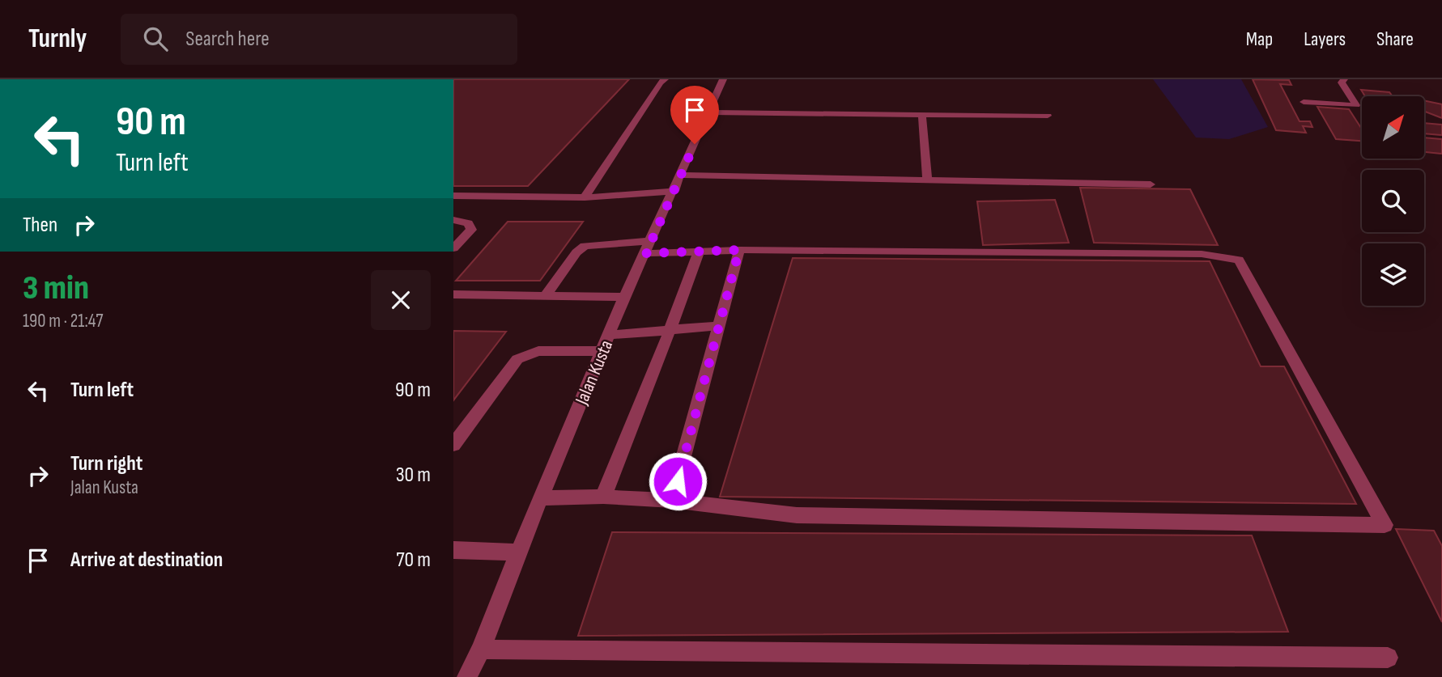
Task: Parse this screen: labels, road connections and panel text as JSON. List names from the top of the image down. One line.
{"streets":{"street":["Jalan Kusta"]},"north":"top right","page":{"header":"Turnly","search":"Search here","nav":["Map","Layers","Share"],"turn":["90 m","Turn left"],"then":"Then","heading":["3 min","190 m · 21:47"],"list":[{"name":"Turn left","value":"90 m"},{"name":"Turn right","note":"Jalan Kusta","value":"30 m"},{"name":"Arrive at destination","value":"70 m"}]}}
